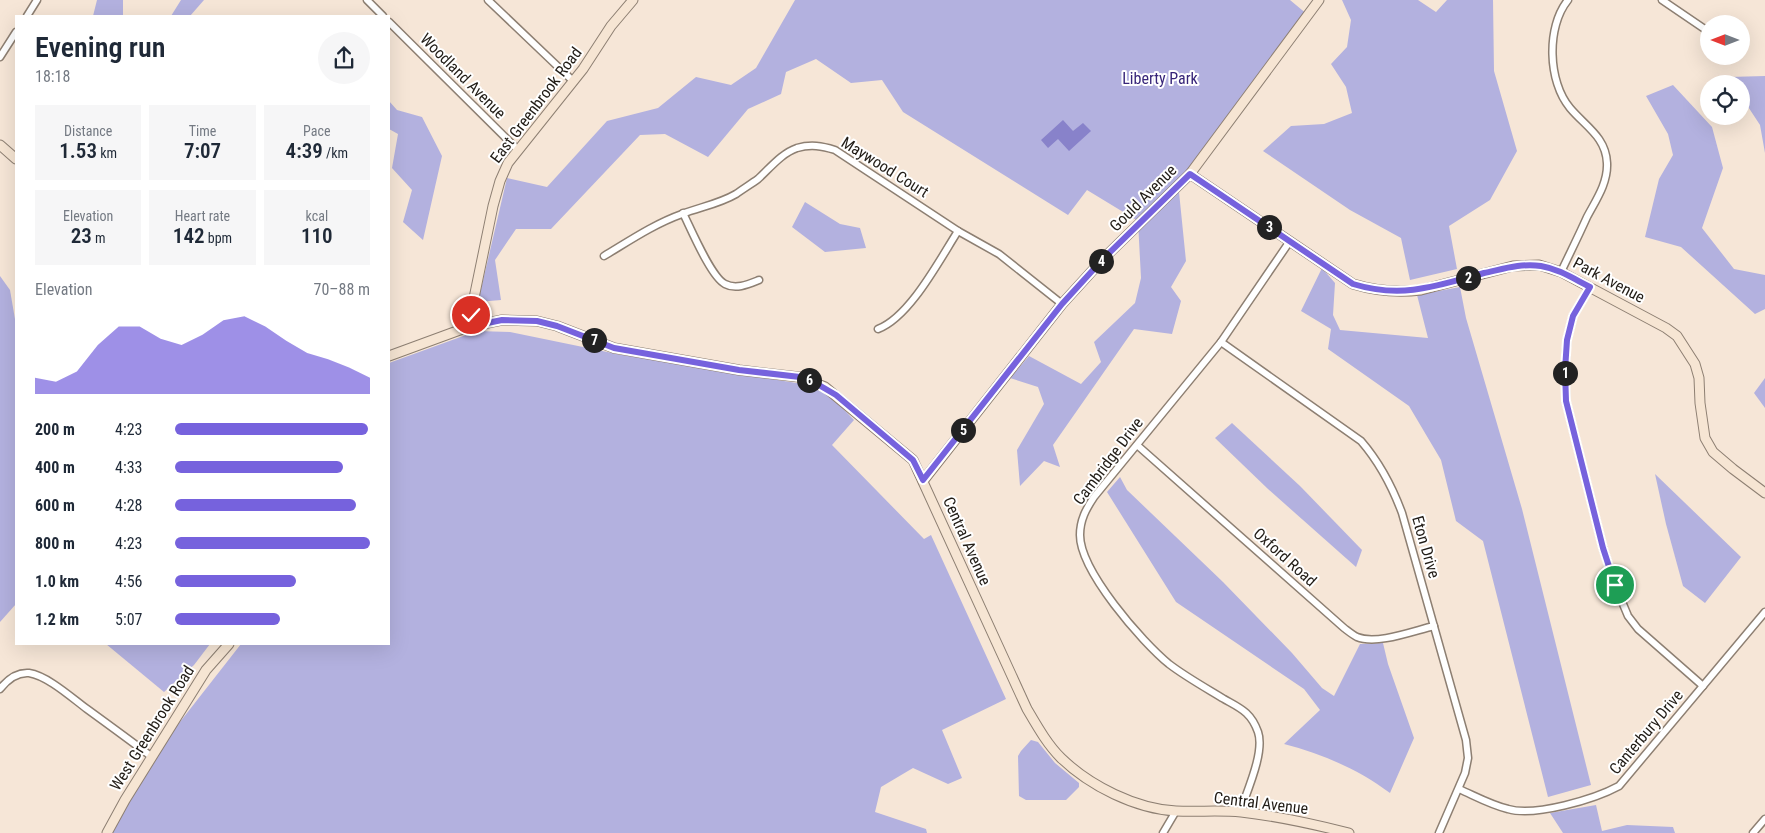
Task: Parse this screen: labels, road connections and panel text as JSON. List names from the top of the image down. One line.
{"streets":{"street":["Woodland Avenue","East Greenbrook Road","Maywood Court","Gould Avenue","Park Avenue","Cambridge Drive","Central Avenue","Eton Drive","Oxford Road","West Greenbrook Road","Canterbury Drive"]},"crossings":[["Woodland Avenue","East Greenbrook Road"],["East Greenbrook Road","Central Avenue"],["Maywood Court","Gould Avenue"],["Gould Avenue","Park Avenue"],["Gould Avenue","Central Avenue"],["Park Avenue","Cambridge Drive"],["Cambridge Drive","Central Avenue"],["Cambridge Drive","Eton Drive"],["Cambridge Drive","Oxford Road"],["Eton Drive","Oxford Road"],["Eton Drive","Canterbury Drive"]],"parks":["Liberty Park"],"north":"left","page":{"heading":["Evening run","18:18"],"stats":[["Distance","1.53 km"],["Time","7:07"],["Pace","4:39 /km"],["Elevation","23 m"],["Heart rate","142 bpm"],["kcal","110"]],"pins":["3","4","2","7","1","6","5"],"chart":["Elevation","70–88 m"],"list":[{"name":"200 m","note":"4:23"},{"name":"400 m","note":"4:33"},{"name":"600 m","note":"4:28"},{"name":"800 m","note":"4:23"},{"name":"1.0 km","note":"4:56"},{"name":"1.2 km","note":"5:07"}]}}
